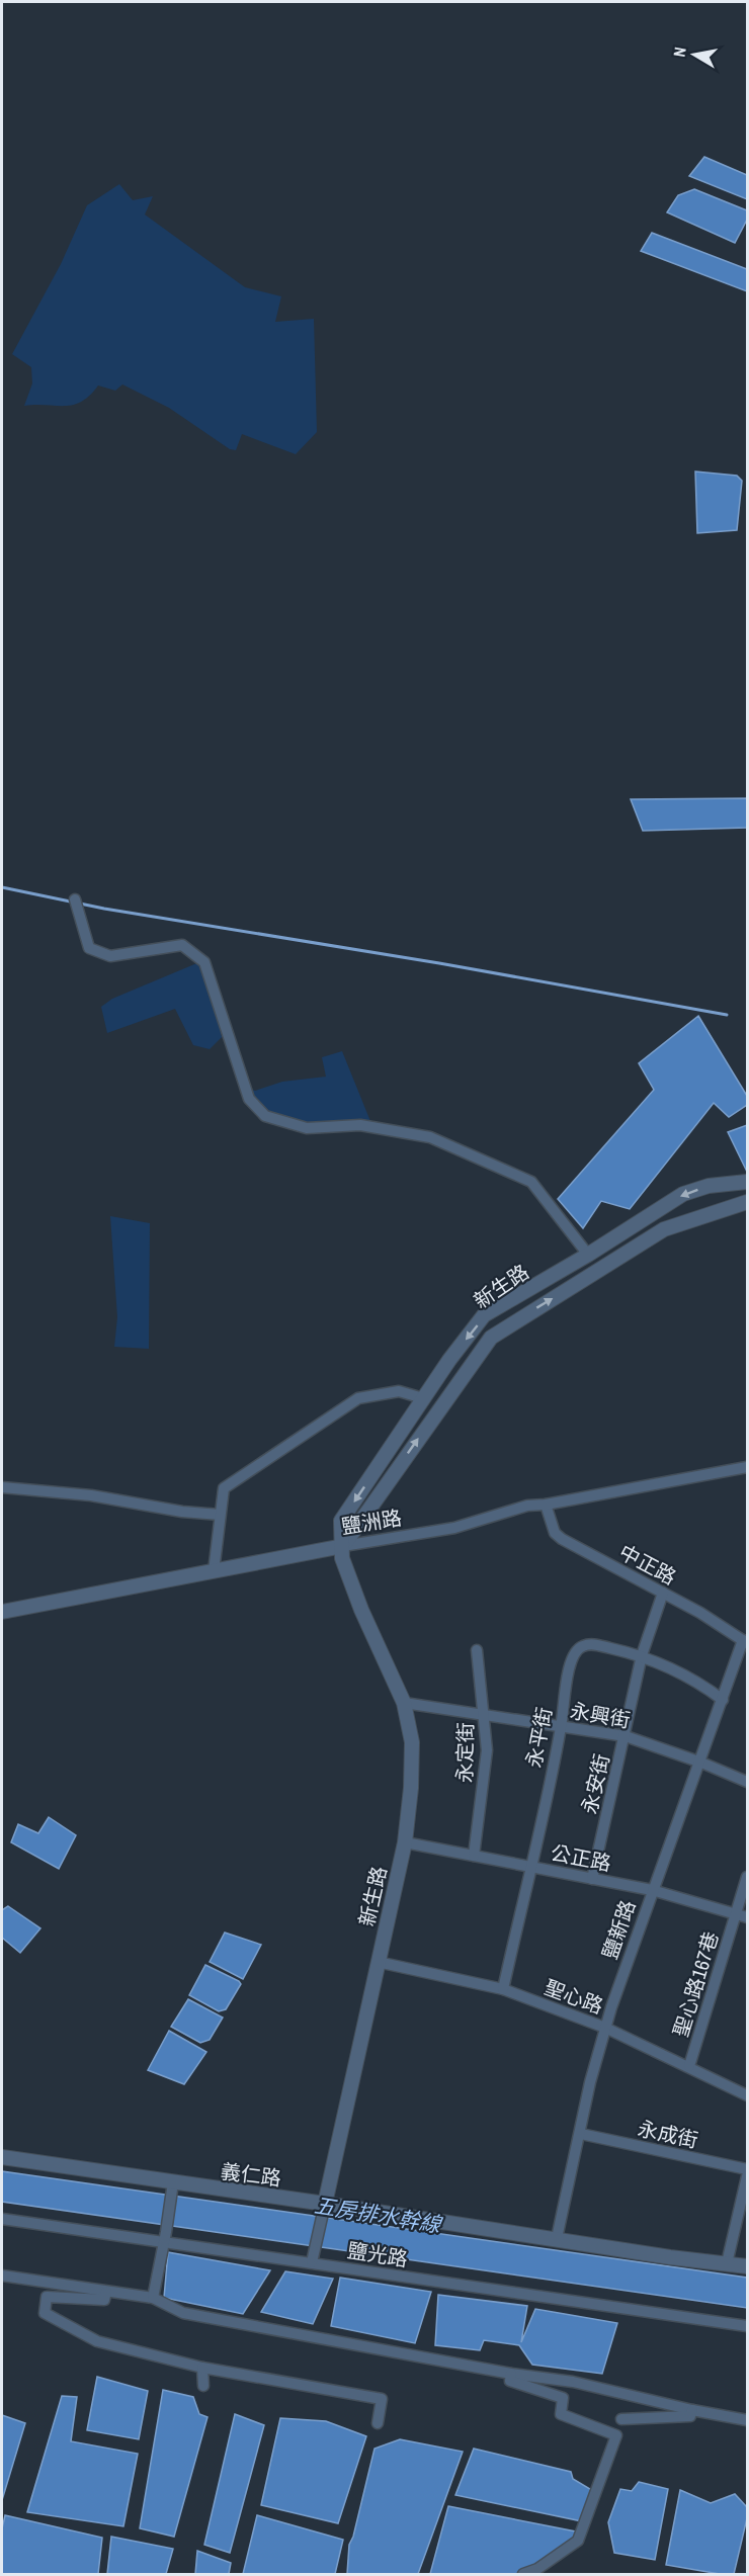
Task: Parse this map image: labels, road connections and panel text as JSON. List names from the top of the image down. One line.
{"streets":{"street":["新生路","鹽洲路","中正路","永興街","永平街","永定街","永安街","公正路","鹽新路","聖心路167巷","聖心路","永成街","義仁路","鹽光路"]},"crossings":[["新生路","鹽洲路"],["新生路","永興街"],["新生路","公正路"],["新生路","聖心路"],["新生路","義仁路"],["新生路","鹽光路"],["鹽洲路","中正路"],["中正路","永安街"],["中正路","鹽新路"],["永興街","永平街"],["永興街","永定街"],["永興街","永安街"],["永興街","鹽新路"],["永平街","永安街"],["永平街","公正路"],["永平街","鹽新路"],["永平街","聖心路"],["永定街","公正路"],["永安街","公正路"],["公正路","鹽新路"],["公正路","聖心路167巷"],["鹽新路","聖心路"],["鹽新路","永成街"],["鹽新路","義仁路"],["聖心路167巷","聖心路"]],"water":["五房排水幹線"],"north":"left"}
